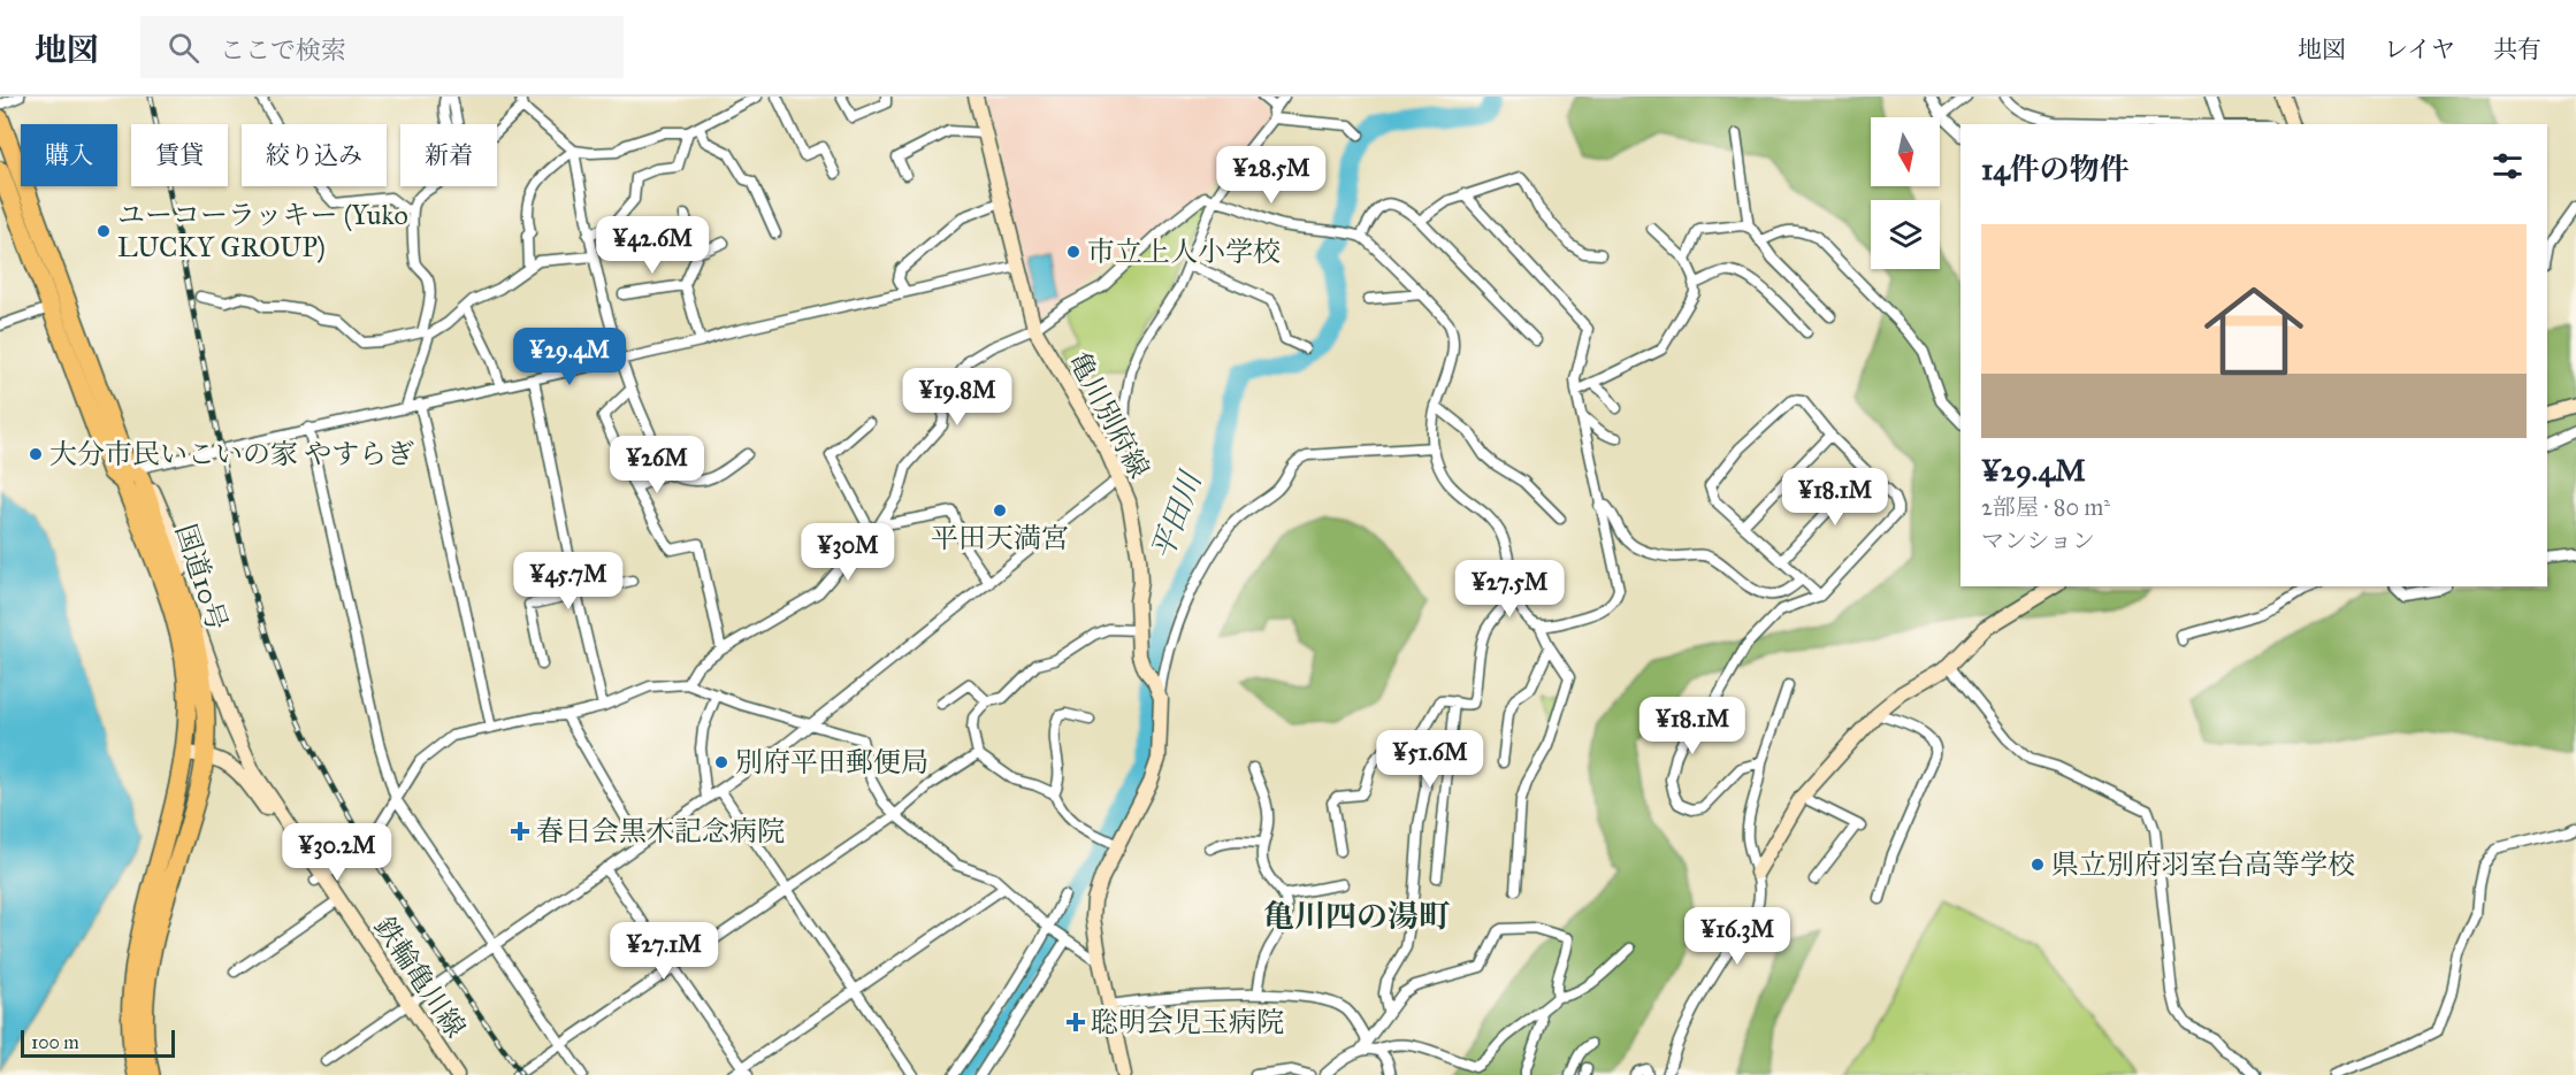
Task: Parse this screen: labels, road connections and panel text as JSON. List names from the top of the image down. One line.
{"streets":{"highway":["国道10号"],"main road":["亀川別府線","鉄輪亀川線"]},"crossings":[["国道10号","鉄輪亀川線"]],"districts":["亀川四の湯町"],"water":["平田川"],"places":{"other":["ユーコーラッキー (Yuko LUCKY GROUP)","市立上人小学校","大分市民いこいの家 やすらぎ","平田天満宮","別府平田郵便局","県立別府羽室台高等学校"],"health":["春日会黒木記念病院","聡明会児玉病院"]},"scale_bar":"100 m","north":"bottom","page":{"header":"地図","search":"ここで検索","nav":["地図","レイヤ","共有"],"chip":["購入","賃貸","絞り込み","新着"],"heading":"14件の物件","price":["¥28.5M","¥42.6M","¥29.4M","¥19.8M","¥26M","¥18.1M","¥30M","¥45.7M","¥27.5M","¥18.1M","¥51.6M","¥30.2M","¥16.3M","¥27.1M"],"list":[{"name":"¥29.4M","note":"2部屋 · 80 m² · マンション"}],"scale":"100 m"}}
